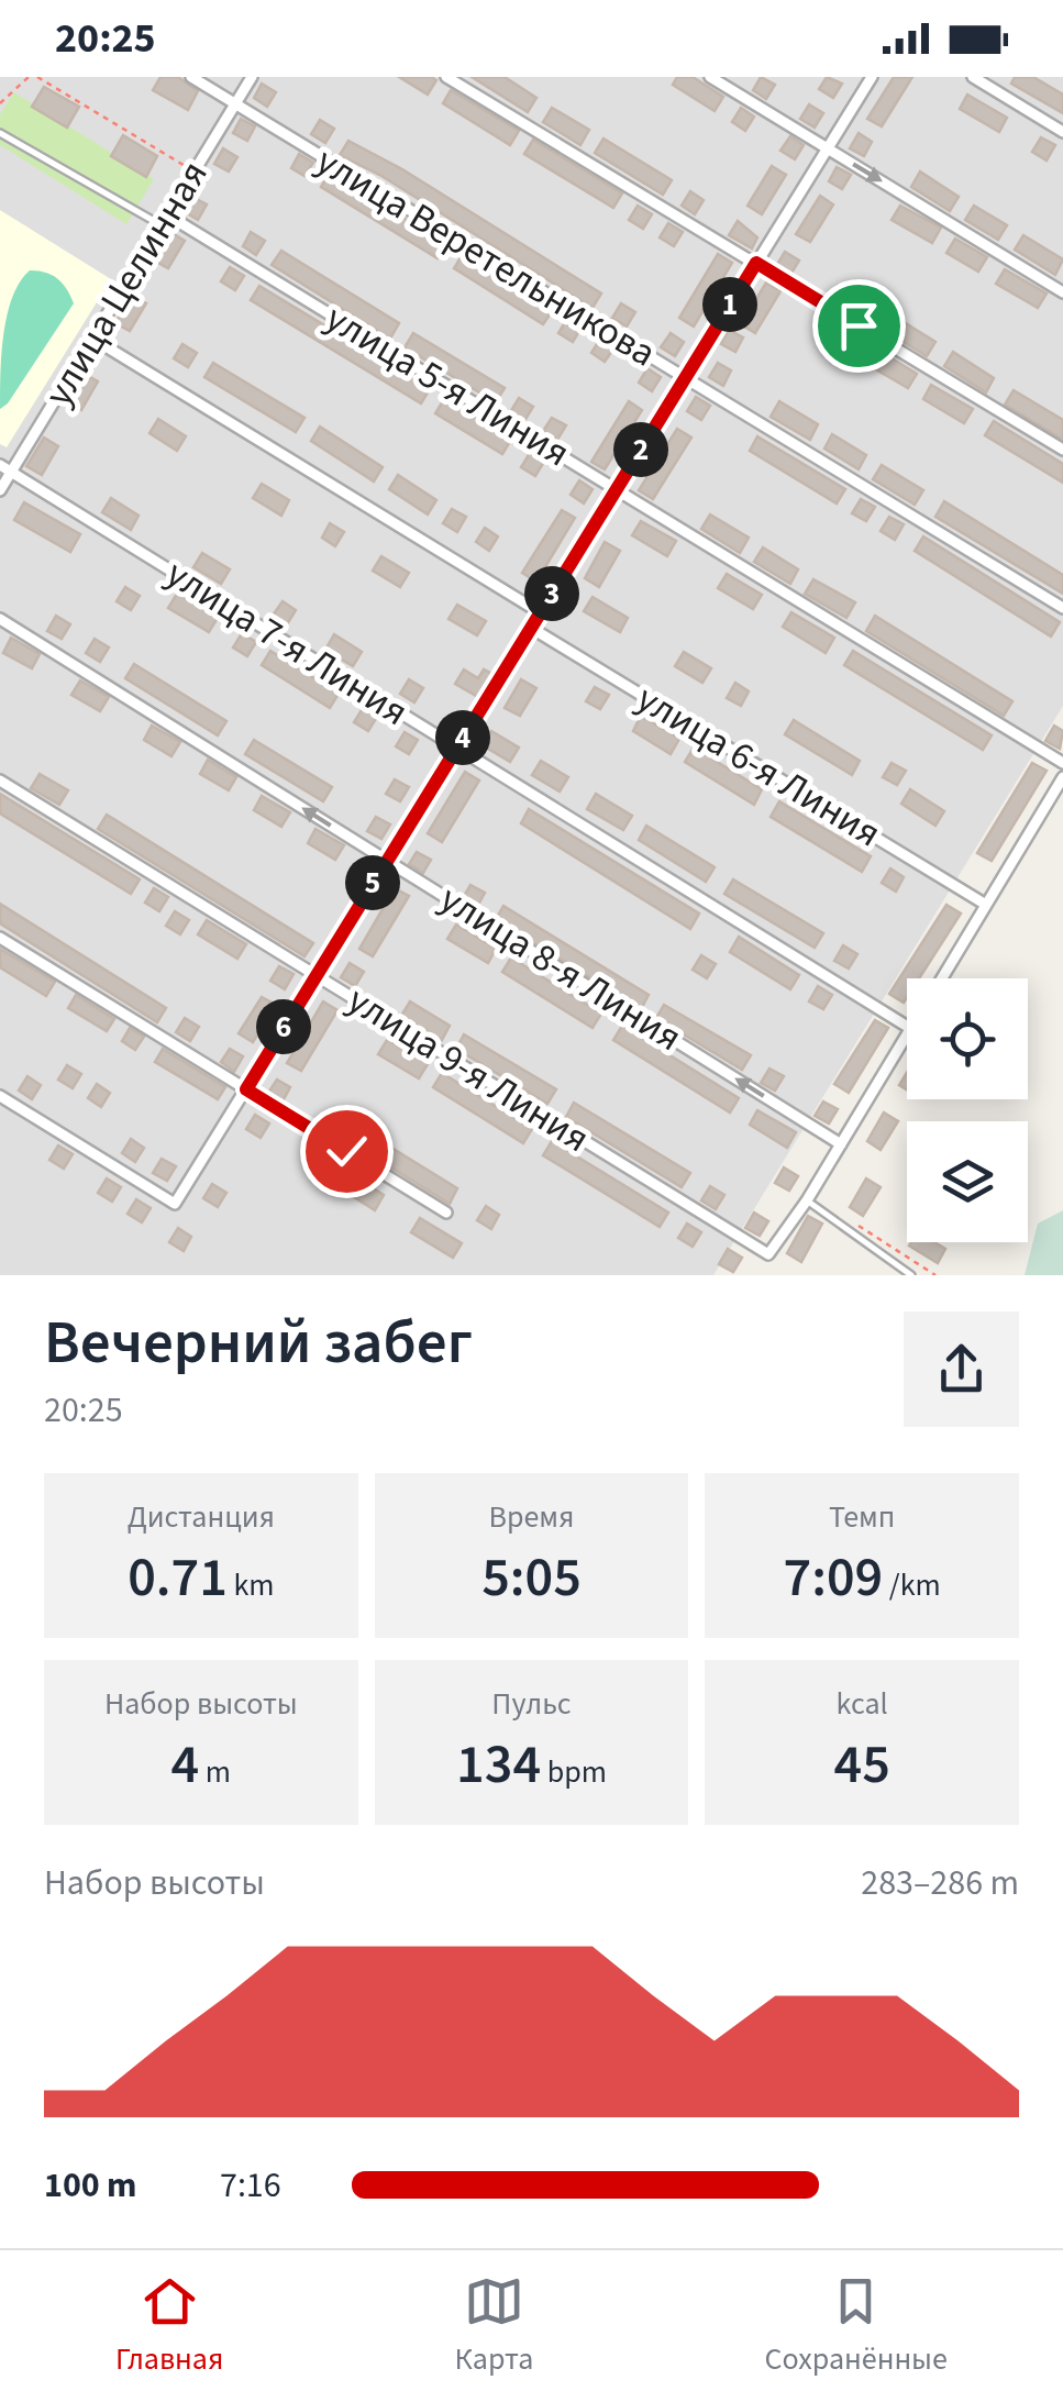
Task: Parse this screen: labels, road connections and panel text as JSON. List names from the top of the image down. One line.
{"streets":{"street":["улица Веретельникова","улица Целинная","улица 5-я Линия","улица 7-я Линия","улица 6-я Линия","улица 8-я Линия","улица 9-я Линия"]},"crossings":[["улица Веретельникова","улица Целинная"],["улица Целинная","улица 5-я Линия"],["улица Целинная","улица 7-я Линия"]],"one_way":["улица 8-я Линия"],"page":{"status":"20:25","pins":["1","2","3","4","5","6"],"heading":["Вечерний забег","20:25"],"stats":[["Дистанция","0.71 km"],["Время","5:05"],["Темп","7:09 /km"],["Набор высоты","4 m"],["Пульс","134 bpm"],["kcal","45"]],"chart":["Набор высоты","283–286 m"],"list":[{"name":"100 m","note":"7:16"}],"tabs":["Главная","Карта","Сохранённые"]}}
